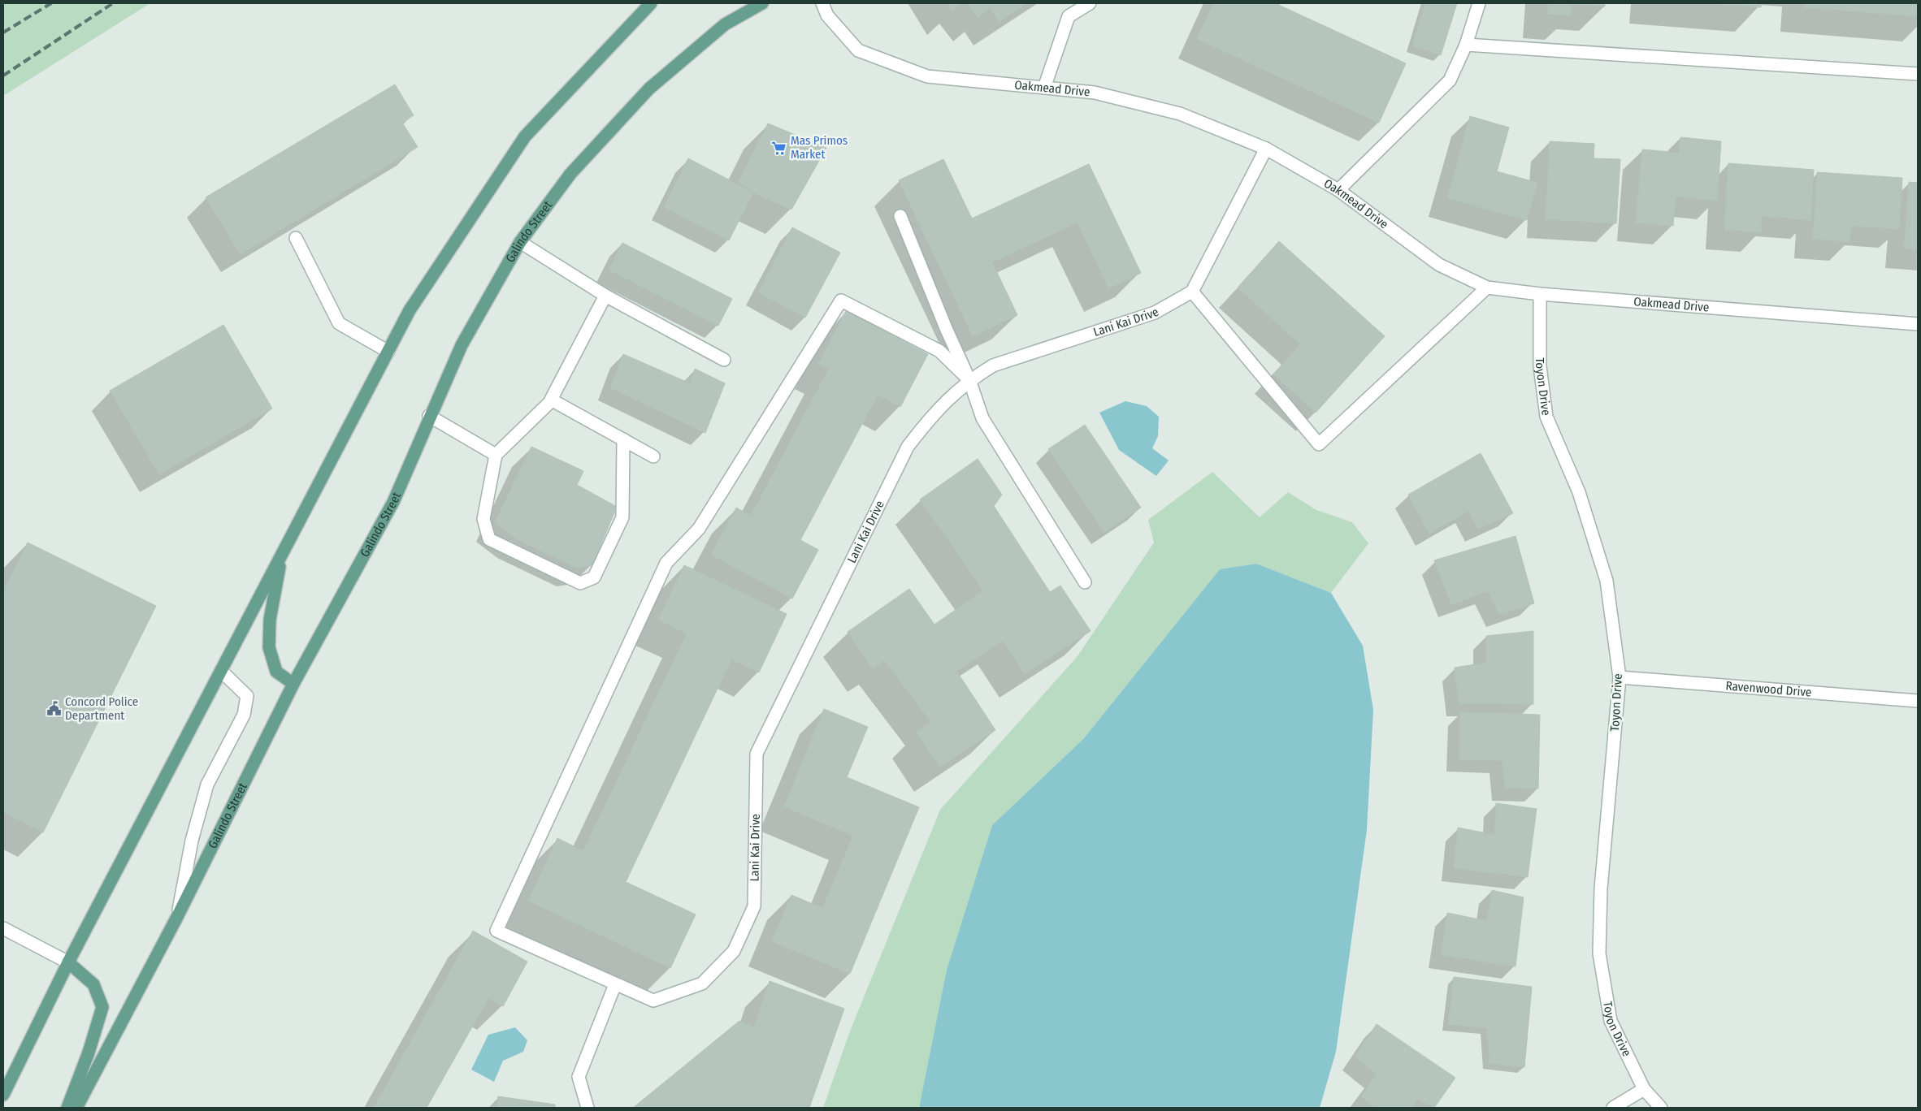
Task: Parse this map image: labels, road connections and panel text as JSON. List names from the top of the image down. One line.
{"streets":{"main road":["Galindo Street"],"street":["Oakmead Drive","Lani Kai Drive","Toyon Drive","Ravenwood Drive"]},"crossings":[["Oakmead Drive","Toyon Drive"],["Toyon Drive","Ravenwood Drive"]],"places":{"supermarket":["Mas Primos Market"],"public building":["Concord Police Department"]}}
